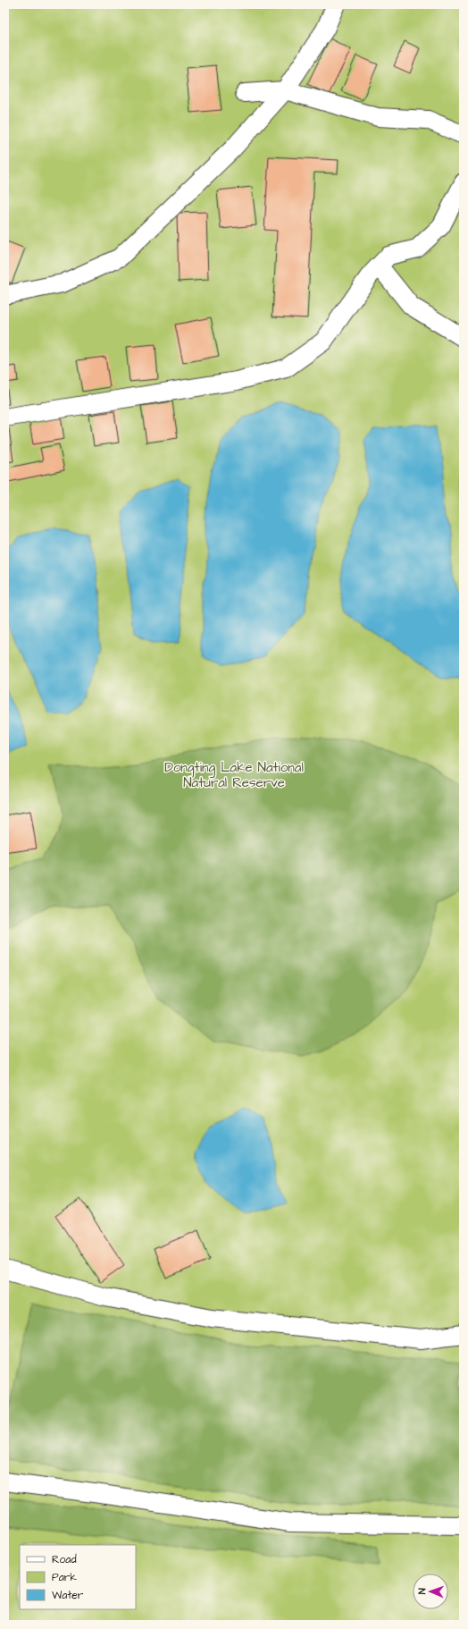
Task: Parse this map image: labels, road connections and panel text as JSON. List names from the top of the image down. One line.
{"parks":["Dongting Lake National Natural Reserve"],"legend":["Road","Park","Water"],"north":"left"}
